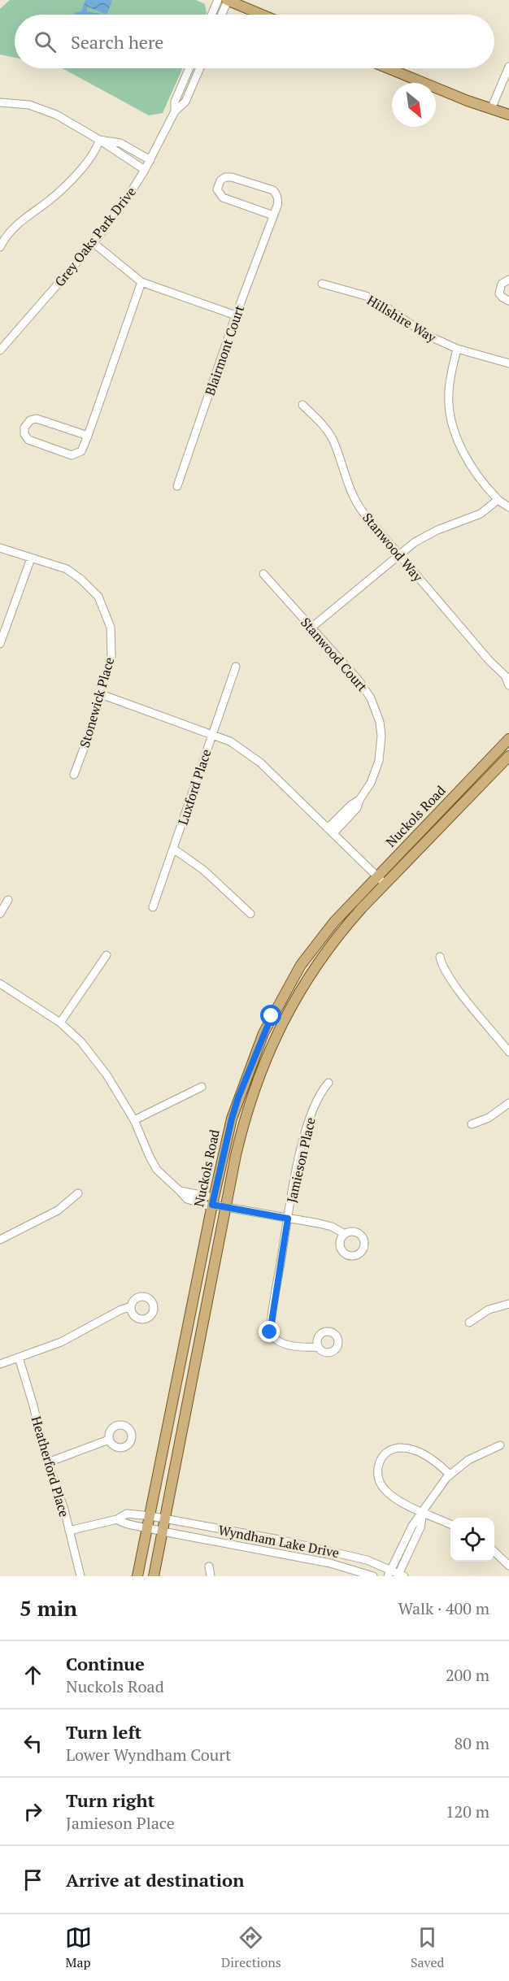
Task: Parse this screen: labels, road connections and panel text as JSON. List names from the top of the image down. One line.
{"streets":{"main road":["Nuckols Road"],"street":["Grey Oaks Park Drive","Hillshire Way","Blairmont Court","Stanwood Way","Stanwood Court","Stonewick Place","Luxford Place","Jamieson Place","Heatherford Place","Wyndham Lake Drive"]},"crossings":[["Nuckols Road","Wyndham Lake Drive"],["Heatherford Place","Wyndham Lake Drive"]],"north":"bottom right","page":{"search":"Search here","heading":["5 min","Walk · 400 m"],"list":[["Continue","Nuckols Road","200 m"],["Turn left","Lower Wyndham Court","80 m"],["Turn right","Jamieson Place","120 m"],"Arrive at destination"],"nav":["Map","Directions","Saved"]}}
